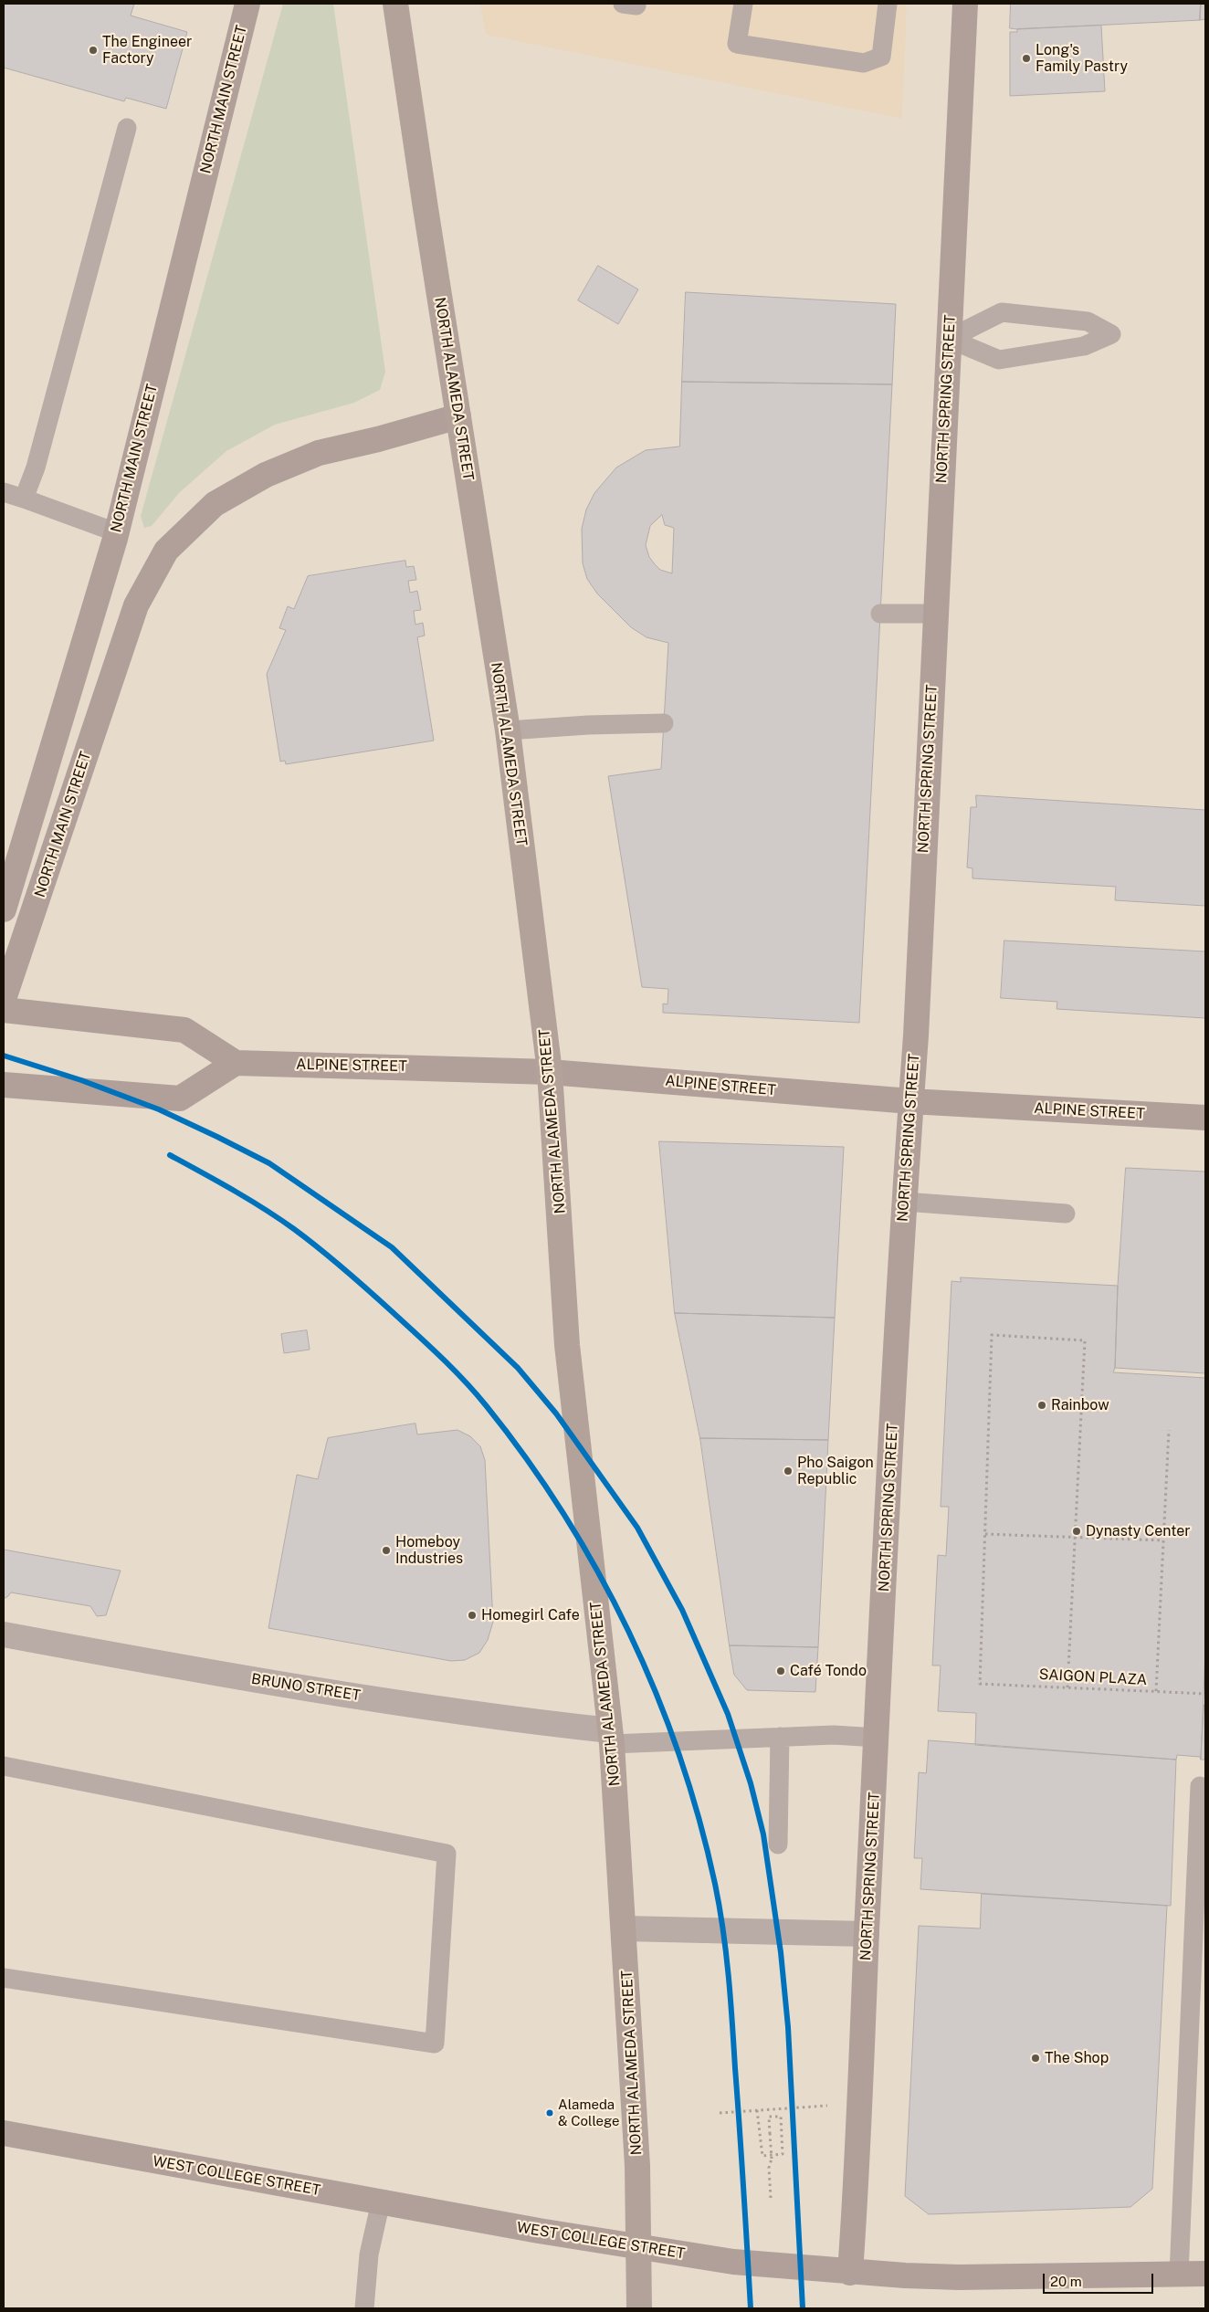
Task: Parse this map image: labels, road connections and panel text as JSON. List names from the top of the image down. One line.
{"streets":{"main road":["NORTH ALAMEDA STREET"],"street":["NORTH MAIN STREET","NORTH SPRING STREET","ALPINE STREET","BRUNO STREET","WEST COLLEGE STREET"],"path":["SAIGON PLAZA"]},"crossings":[["NORTH MAIN STREET","NORTH ALAMEDA STREET"],["NORTH ALAMEDA STREET","ALPINE STREET"],["NORTH ALAMEDA STREET","BRUNO STREET"],["NORTH ALAMEDA STREET","WEST COLLEGE STREET"],["NORTH SPRING STREET","ALPINE STREET"],["NORTH SPRING STREET","WEST COLLEGE STREET"]],"places":["The Engineer Factory","Long's Family Pastry","Rainbow","Pho Saigon Republic","Dynasty Center","Homeboy Industries","Homegirl Cafe","Café Tondo","The Shop","Alameda & College"],"scale_bar":"20 m"}
